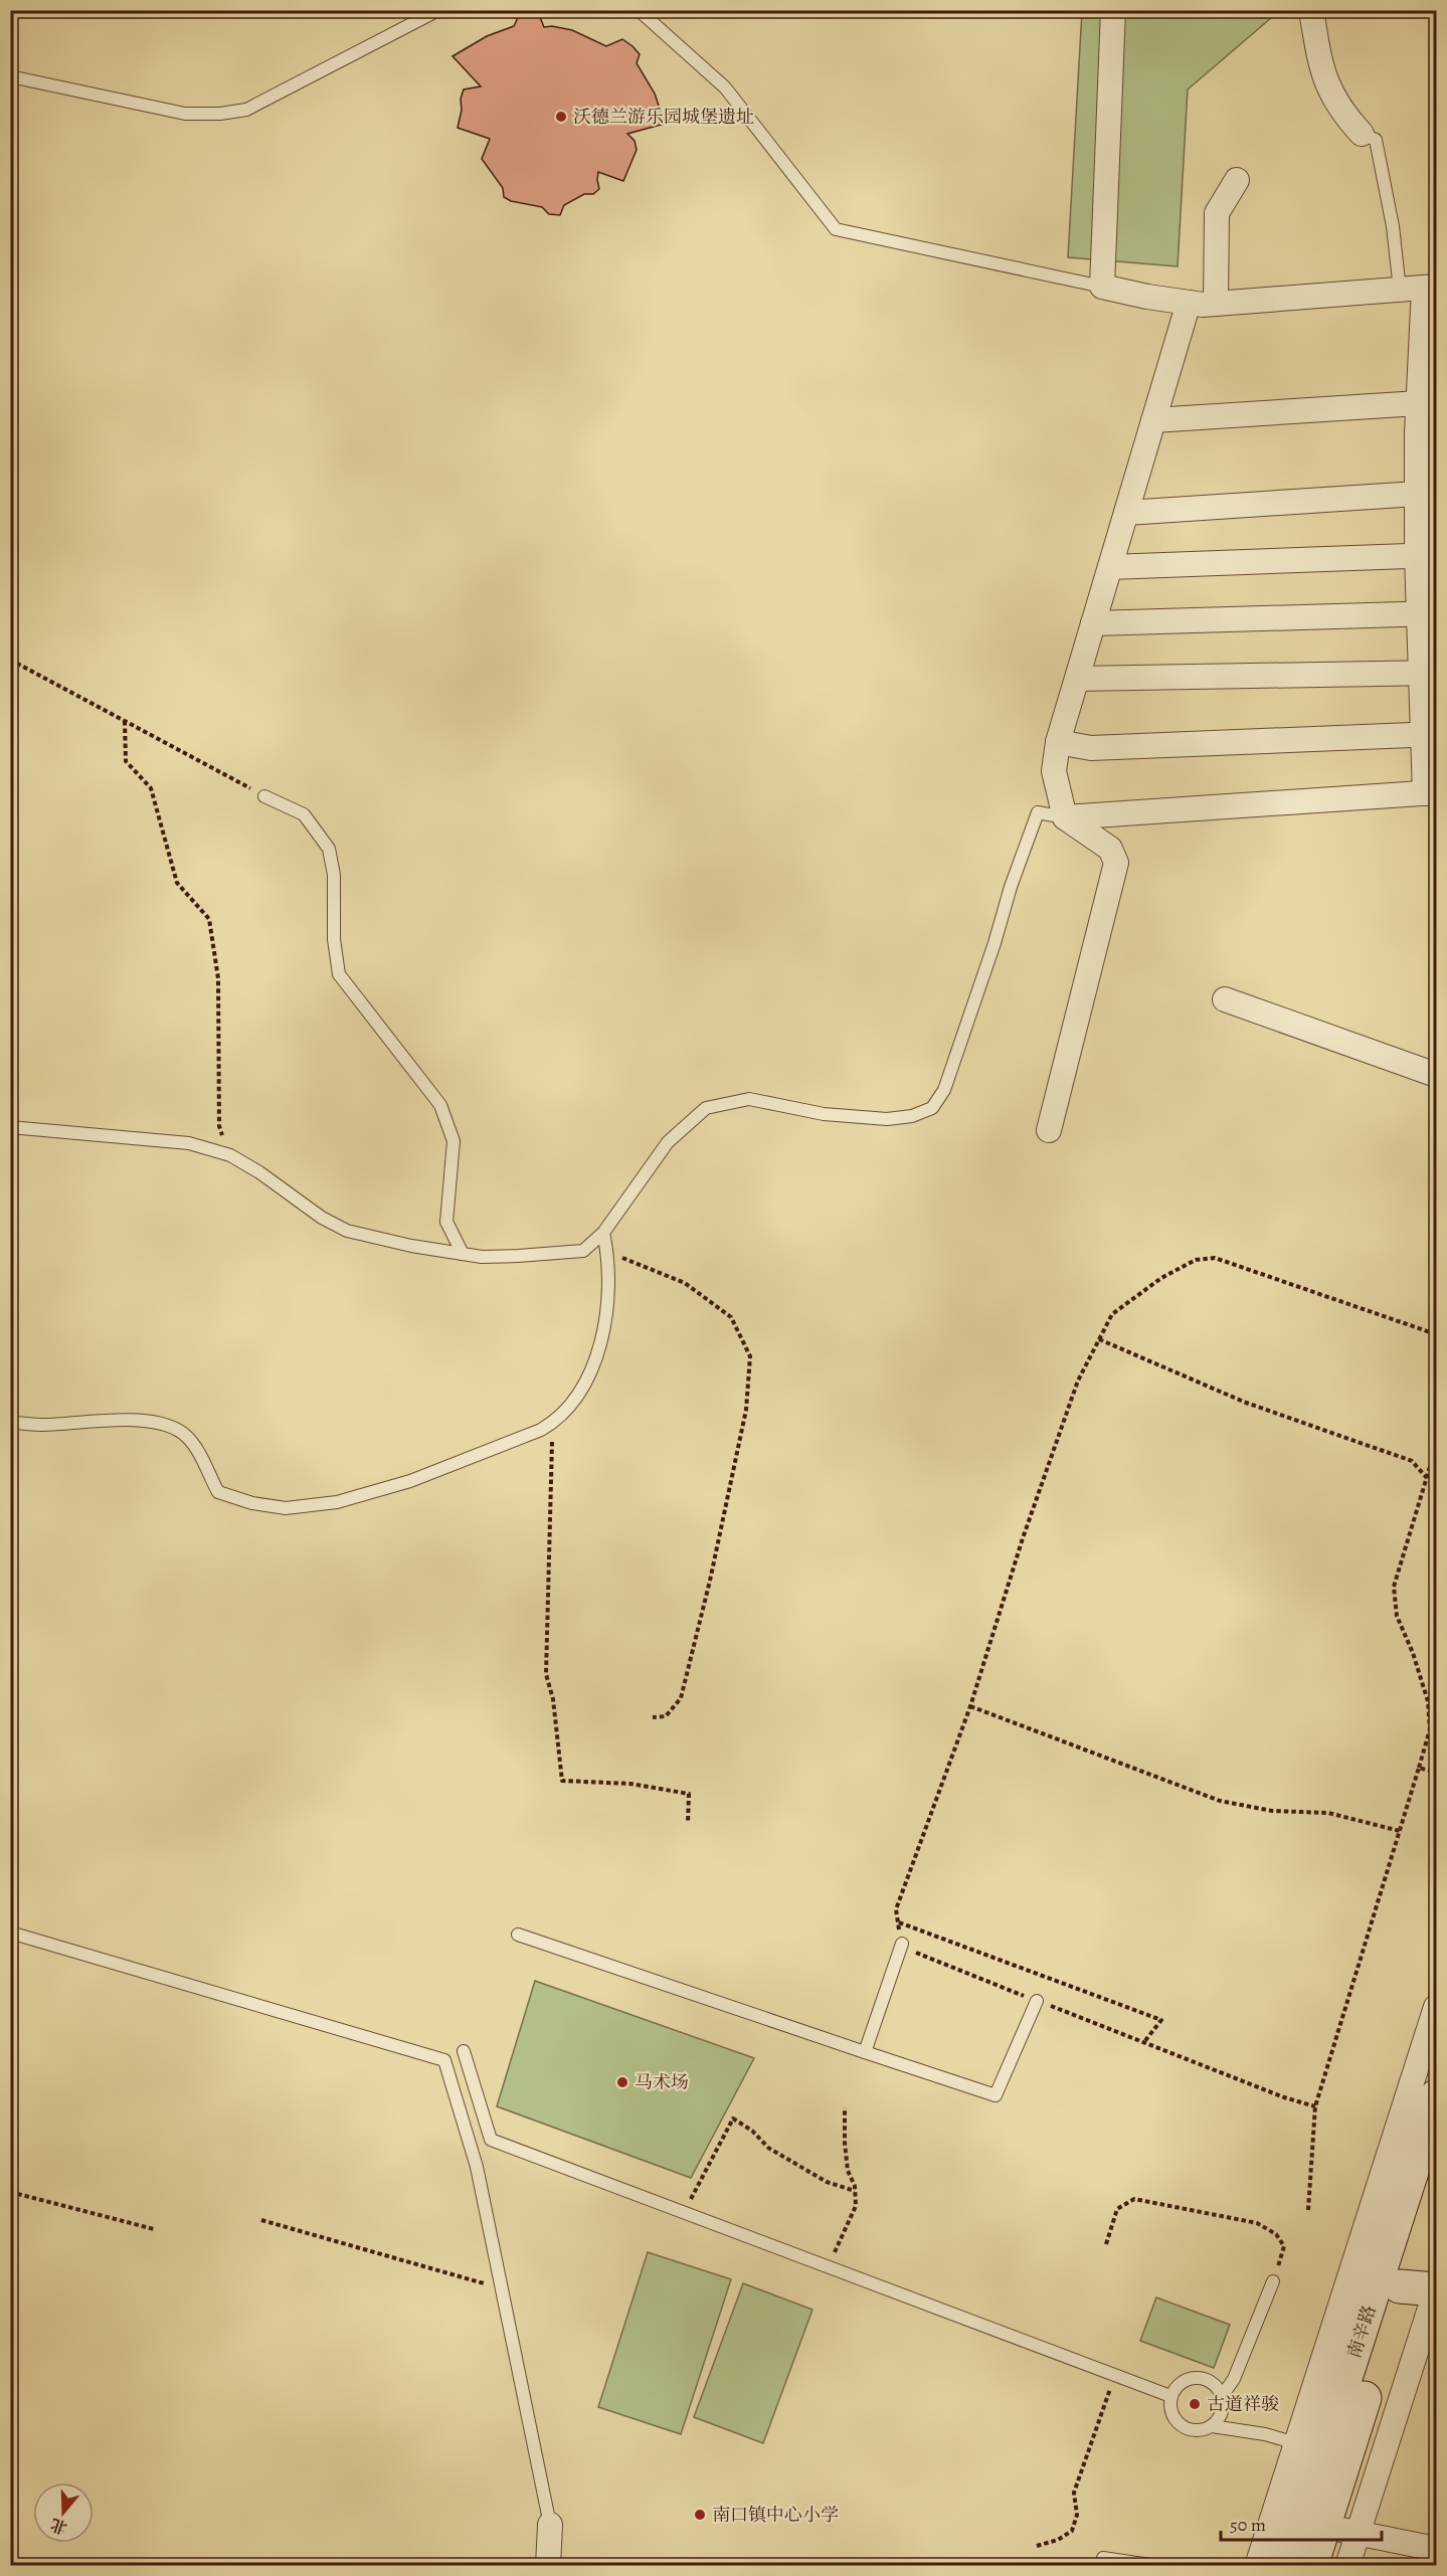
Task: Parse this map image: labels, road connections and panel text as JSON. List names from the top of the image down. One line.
{"streets":{"main road":["南辛路"]},"places":["沃德兰游乐园城堡遗址","马术场","古道祥骏","南口镇中心小学"],"scale_bar":"50 m","north":"bottom"}
